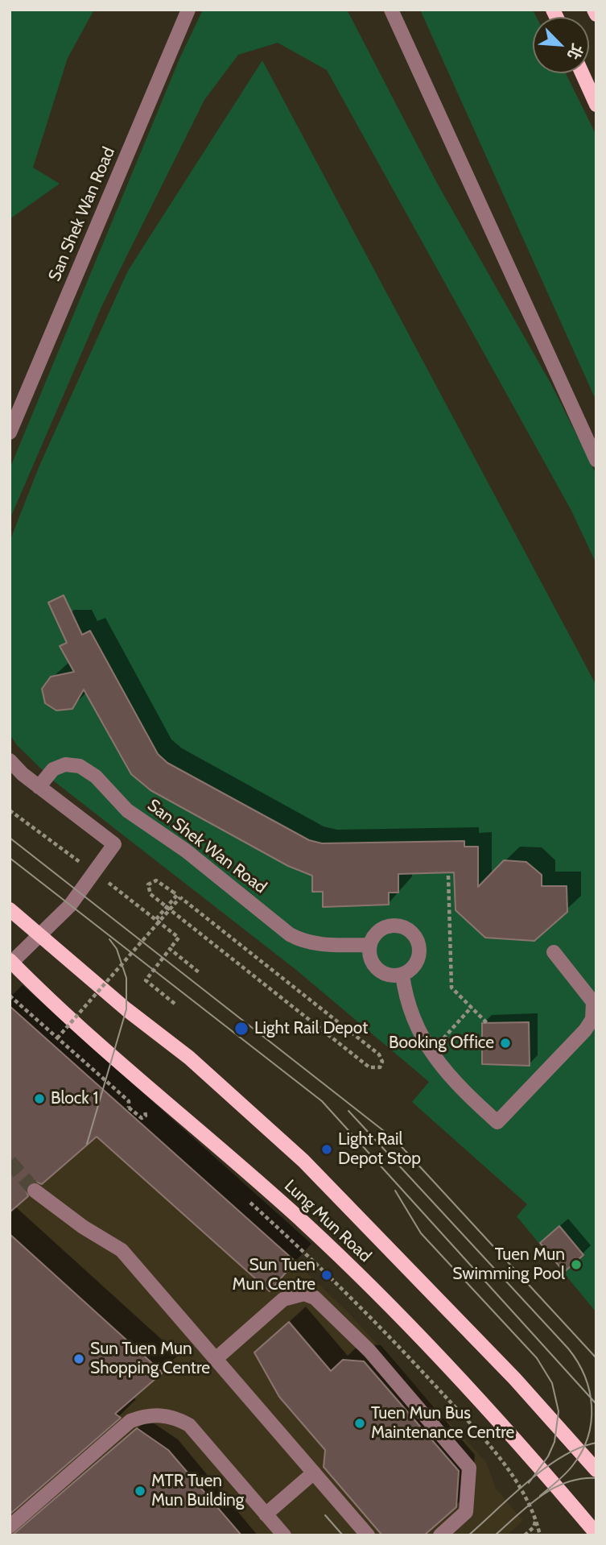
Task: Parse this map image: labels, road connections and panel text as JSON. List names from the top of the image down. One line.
{"streets":{"main road":["Lung Mun Road"],"street":["San Shek Wan Road"]},"places":["Light Rail Depot","Booking Office","Block 1","Light Rail Depot Stop","Tuen Mun Swimming Pool","Sun Tuen Mun Centre","Sun Tuen Mun Shopping Centre","Tuen Mun Bus Maintenance Centre","MTR Tuen Mun Building"],"north":"bottom right"}
